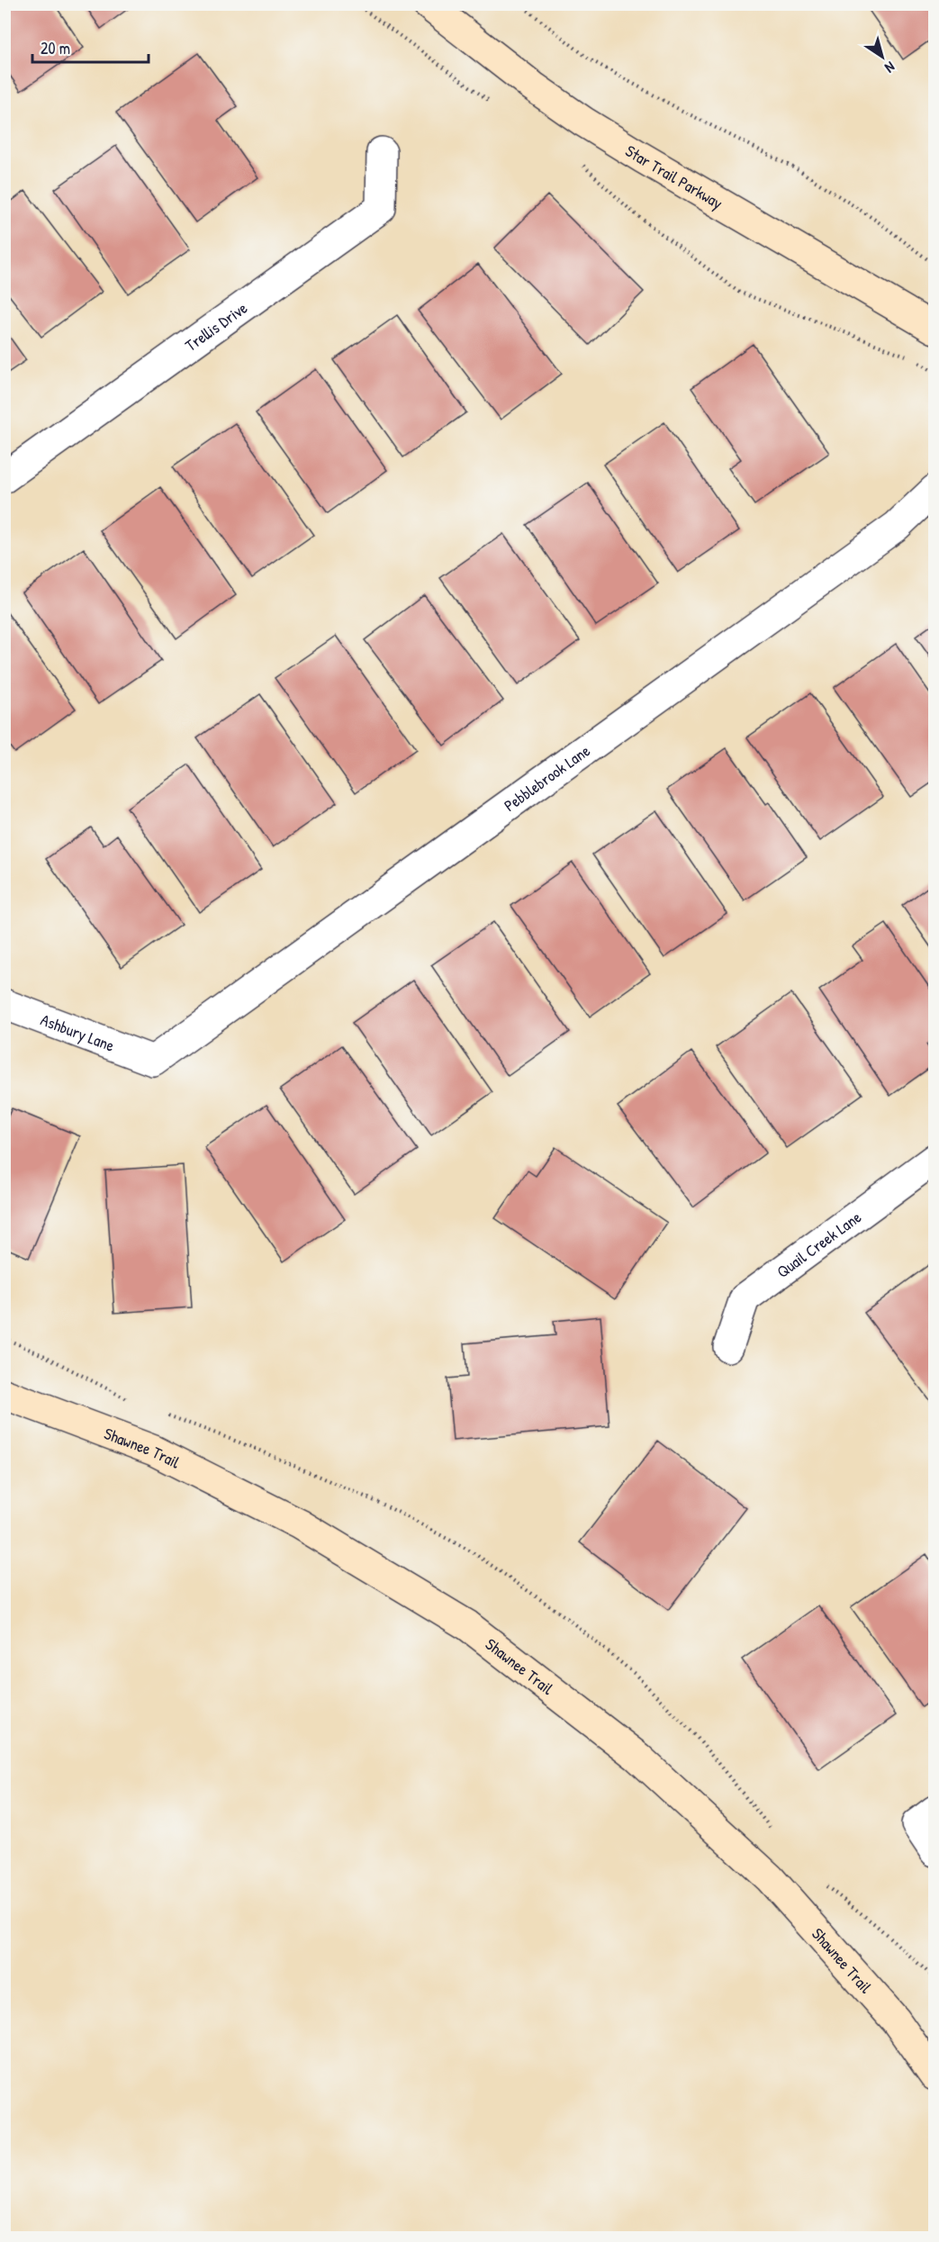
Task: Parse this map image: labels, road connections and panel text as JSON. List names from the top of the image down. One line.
{"streets":{"street":["Star Trail Parkway","Trellis Drive","Pebblebrook Lane","Ashbury Lane","Quail Creek Lane","Shawnee Trail"]},"crossings":[["Pebblebrook Lane","Ashbury Lane"]],"scale_bar":"20 m","north":"bottom right"}
